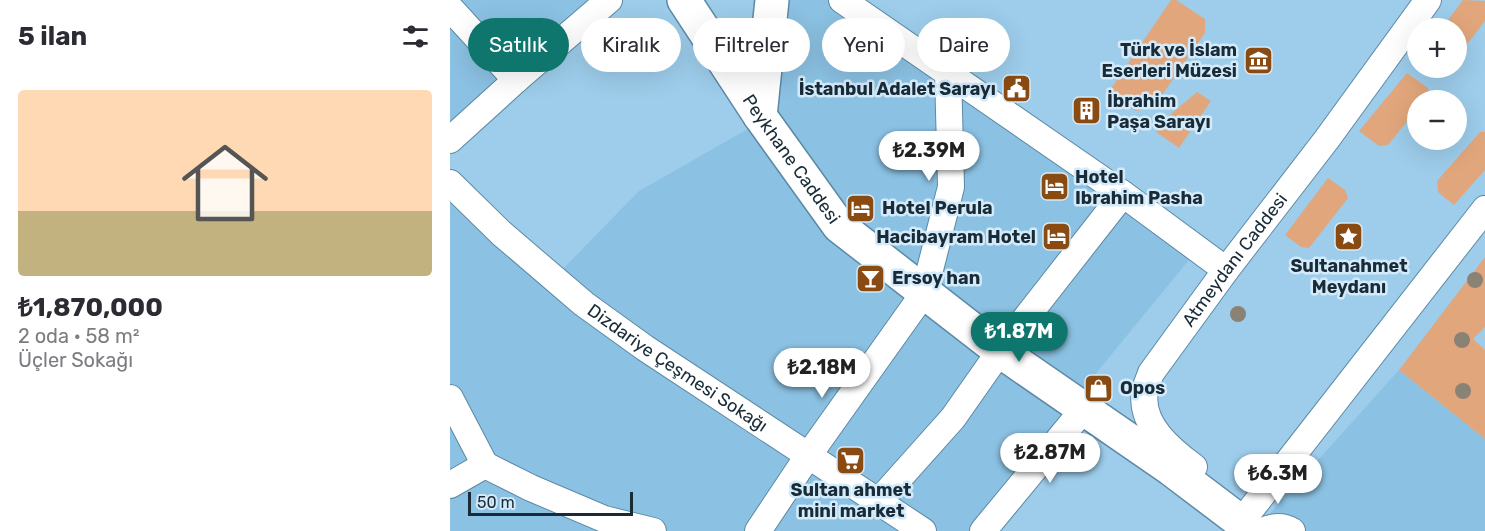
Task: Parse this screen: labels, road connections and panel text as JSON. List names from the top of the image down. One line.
{"streets":{"main road":["Peykhane Caddesi"],"street":["Atmeydanı Caddesi","Dizdariye Çeşmesi Sokağı"]},"crossings":[["Peykhane Caddesi","Atmeydanı Caddesi"]],"places":{"museum":["Türk ve İslam Eserleri Müzesi"],"public building":["İstanbul Adalet Sarayı"],"building":["İbrahim Paşa Sarayı"],"hotel":["Hotel Ibrahim Pasha","Hotel Perula","Hacibayram Hotel"],"place":["Sultanahmet Meydanı"],"bar":["Ersoy han"],"shop":["Opos"],"supermarket":["Sultan ahmet mini market"]},"scale_bar":"50 m","page":{"heading":"5 ilan","map_buttons":["+","−"],"chip":["Satılık","Kiralık","Filtreler","Yeni","Daire"],"list":[{"name":"₺1,870,000","note":"2 oda · 58 m² · Üçler Sokağı"}],"price":["₺2.39M","₺1.87M","₺2.18M","₺2.87M","₺6.3M"],"scale":"50 m"}}
